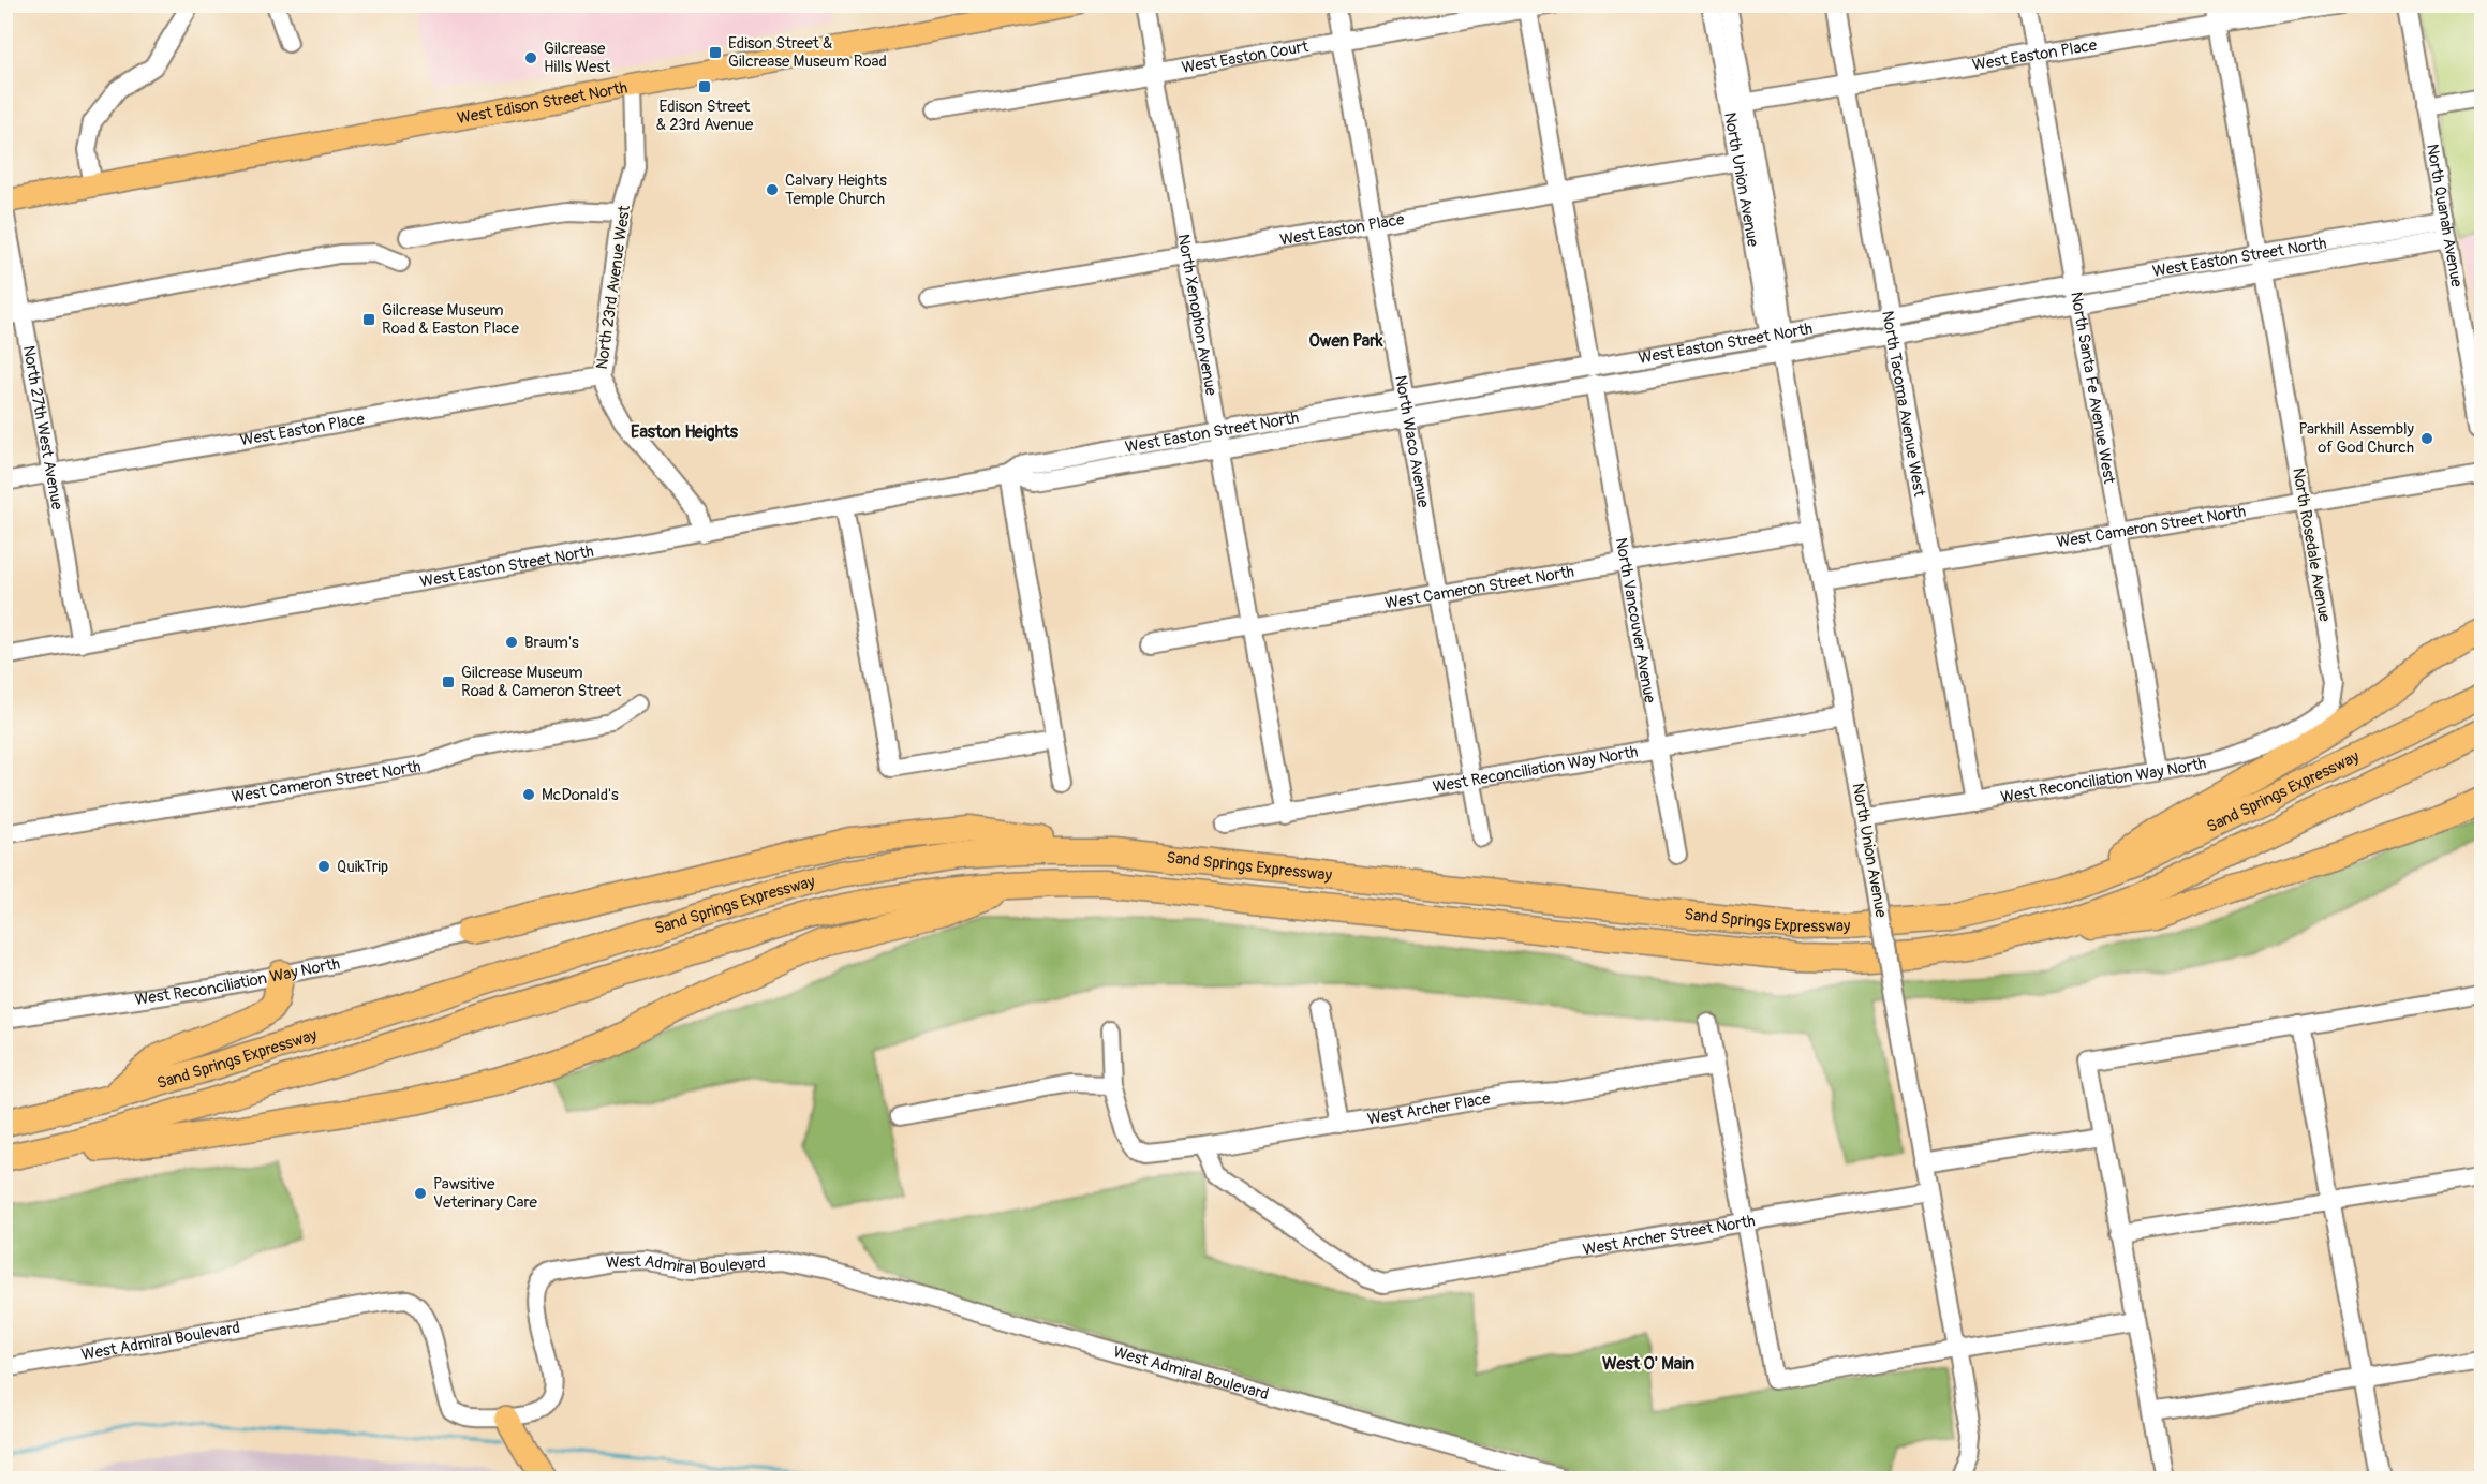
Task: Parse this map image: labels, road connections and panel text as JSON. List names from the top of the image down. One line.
{"streets":{"highway":["Sand Springs Expressway"],"main road":["West Edison Street North"],"street":["West Easton Place","West Easton Court","North Union Avenue","North Quanah Avenue","West Easton Street North","North 23rd Avenue West","North Xenophon Avenue","North Santa Fe Avenue West","North Tacoma Avenue West","North 27th West Avenue","North Waco Avenue","West Cameron Street North","North Rosedale Avenue","North Vancouver Avenue","West Reconciliation Way North","West Archer Place","West Archer Street North","West Admiral Boulevard"]},"crossings":[["West Easton Place","North Union Avenue"],["West Easton Place","North 23rd Avenue West"],["West Easton Place","North Xenophon Avenue"],["West Easton Place","North Santa Fe Avenue West"],["West Easton Place","North Tacoma Avenue West"],["West Easton Place","North 27th West Avenue"],["West Easton Place","North Waco Avenue"],["West Easton Place","North Rosedale Avenue"],["West Easton Place","North Vancouver Avenue"],["West Easton Court","North Xenophon Avenue"],["West Easton Court","North Waco Avenue"],["West Easton Court","North Vancouver Avenue"],["West Edison Street North","North 23rd Avenue West"],["North Union Avenue","West Easton Street North"],["North Union Avenue","West Cameron Street North"],["North Union Avenue","West Reconciliation Way North"],["North Union Avenue","West Archer Street North"],["North Quanah Avenue","West Easton Street North"],["West Easton Street North","North 23rd Avenue West"],["West Easton Street North","North Xenophon Avenue"],["West Easton Street North","North Santa Fe Avenue West"],["West Easton Street North","North Tacoma Avenue West"],["West Easton Street North","North 27th West Avenue"],["West Easton Street North","North Waco Avenue"],["West Easton Street North","North Rosedale Avenue"],["West Easton Street North","North Vancouver Avenue"],["North Xenophon Avenue","West Cameron Street North"],["North Xenophon Avenue","West Reconciliation Way North"],["North Santa Fe Avenue West","West Cameron Street North"],["North Santa Fe Avenue West","West Reconciliation Way North"],["North Tacoma Avenue West","West Cameron Street North"],["North Tacoma Avenue West","West Reconciliation Way North"],["North Waco Avenue","West Cameron Street North"],["North Waco Avenue","West Reconciliation Way North"],["West Cameron Street North","North Rosedale Avenue"],["West Cameron Street North","North Vancouver Avenue"],["North Rosedale Avenue","West Reconciliation Way North"],["North Vancouver Avenue","West Reconciliation Way North"],["West Archer Place","West Archer Street North"]],"districts":["Owen Park","Easton Heights","West O' Main"],"places":{"transit":["Edison Street & Gilcrease Museum Road","Edison Street & 23rd Avenue","Gilcrease Museum Road & Easton Place","Gilcrease Museum Road & Cameron Street"],"other":["Gilcrease Hills West","Calvary Heights Temple Church","Parkhill Assembly of God Church","Braum's","McDonald's","QuikTrip","Pawsitive Veterinary Care"]}}
